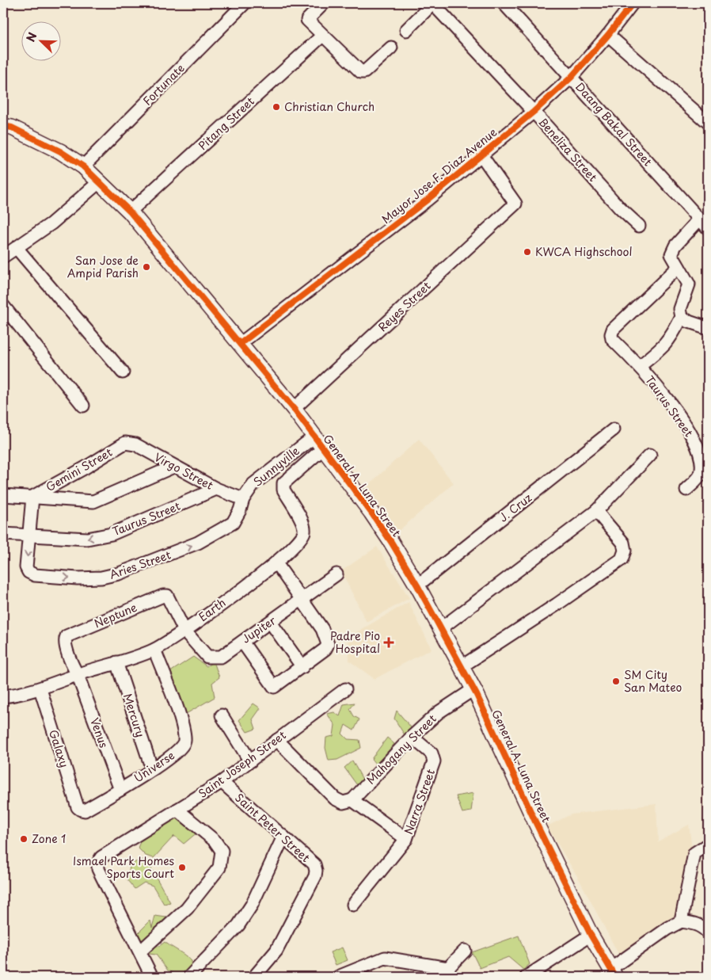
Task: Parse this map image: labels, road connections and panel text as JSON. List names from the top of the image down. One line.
{"streets":{"main road":["General A. Luna Street"],"street":["Fortunate","Pitang Street","Daang Bakal Street","Beneliza Street","Mayor Jose F. Diaz Avenue","Reyes Street","Taurus Street","Sunnyville","Gemini Street","Virgo Street","J. Cruz","Aries Street","Earth","Neptune","Jupiter","Mercury","Venus","Galaxy","Mahogany Street","Saint Joseph Street","Universe","Narra Street","Saint Peter Street"]},"crossings":[["Fortunate","General A. Luna Street"],["Pitang Street","General A. Luna Street"],["Daang Bakal Street","Mayor Jose F. Diaz Avenue"],["Beneliza Street","Mayor Jose F. Diaz Avenue"],["Mayor Jose F. Diaz Avenue","Reyes Street"],["Mayor Jose F. Diaz Avenue","General A. Luna Street"],["Reyes Street","General A. Luna Street"],["Taurus Street","Virgo Street"],["Taurus Street","Aries Street"],["Sunnyville","Virgo Street"],["Sunnyville","General A. Luna Street"],["Sunnyville","Aries Street"],["Gemini Street","Virgo Street"],["Virgo Street","Aries Street"],["General A. Luna Street","J. Cruz"],["General A. Luna Street","Earth"],["General A. Luna Street","Mahogany Street"],["Earth","Neptune"],["Earth","Jupiter"],["Earth","Mercury"],["Earth","Venus"],["Earth","Galaxy"],["Earth","Universe"],["Neptune","Jupiter"],["Neptune","Venus"],["Mercury","Universe"],["Venus","Universe"],["Galaxy","Universe"],["Mahogany Street","Narra Street"],["Saint Joseph Street","Saint Peter Street"]],"places":{"other":["Christian Church","KWCA Highschool","San Jose de Ampid Parish","SM City San Mateo","Zone 1","Ismael Park Homes Sports Court"],"health":["Padre Pio Hospital"]},"north":"top left"}
